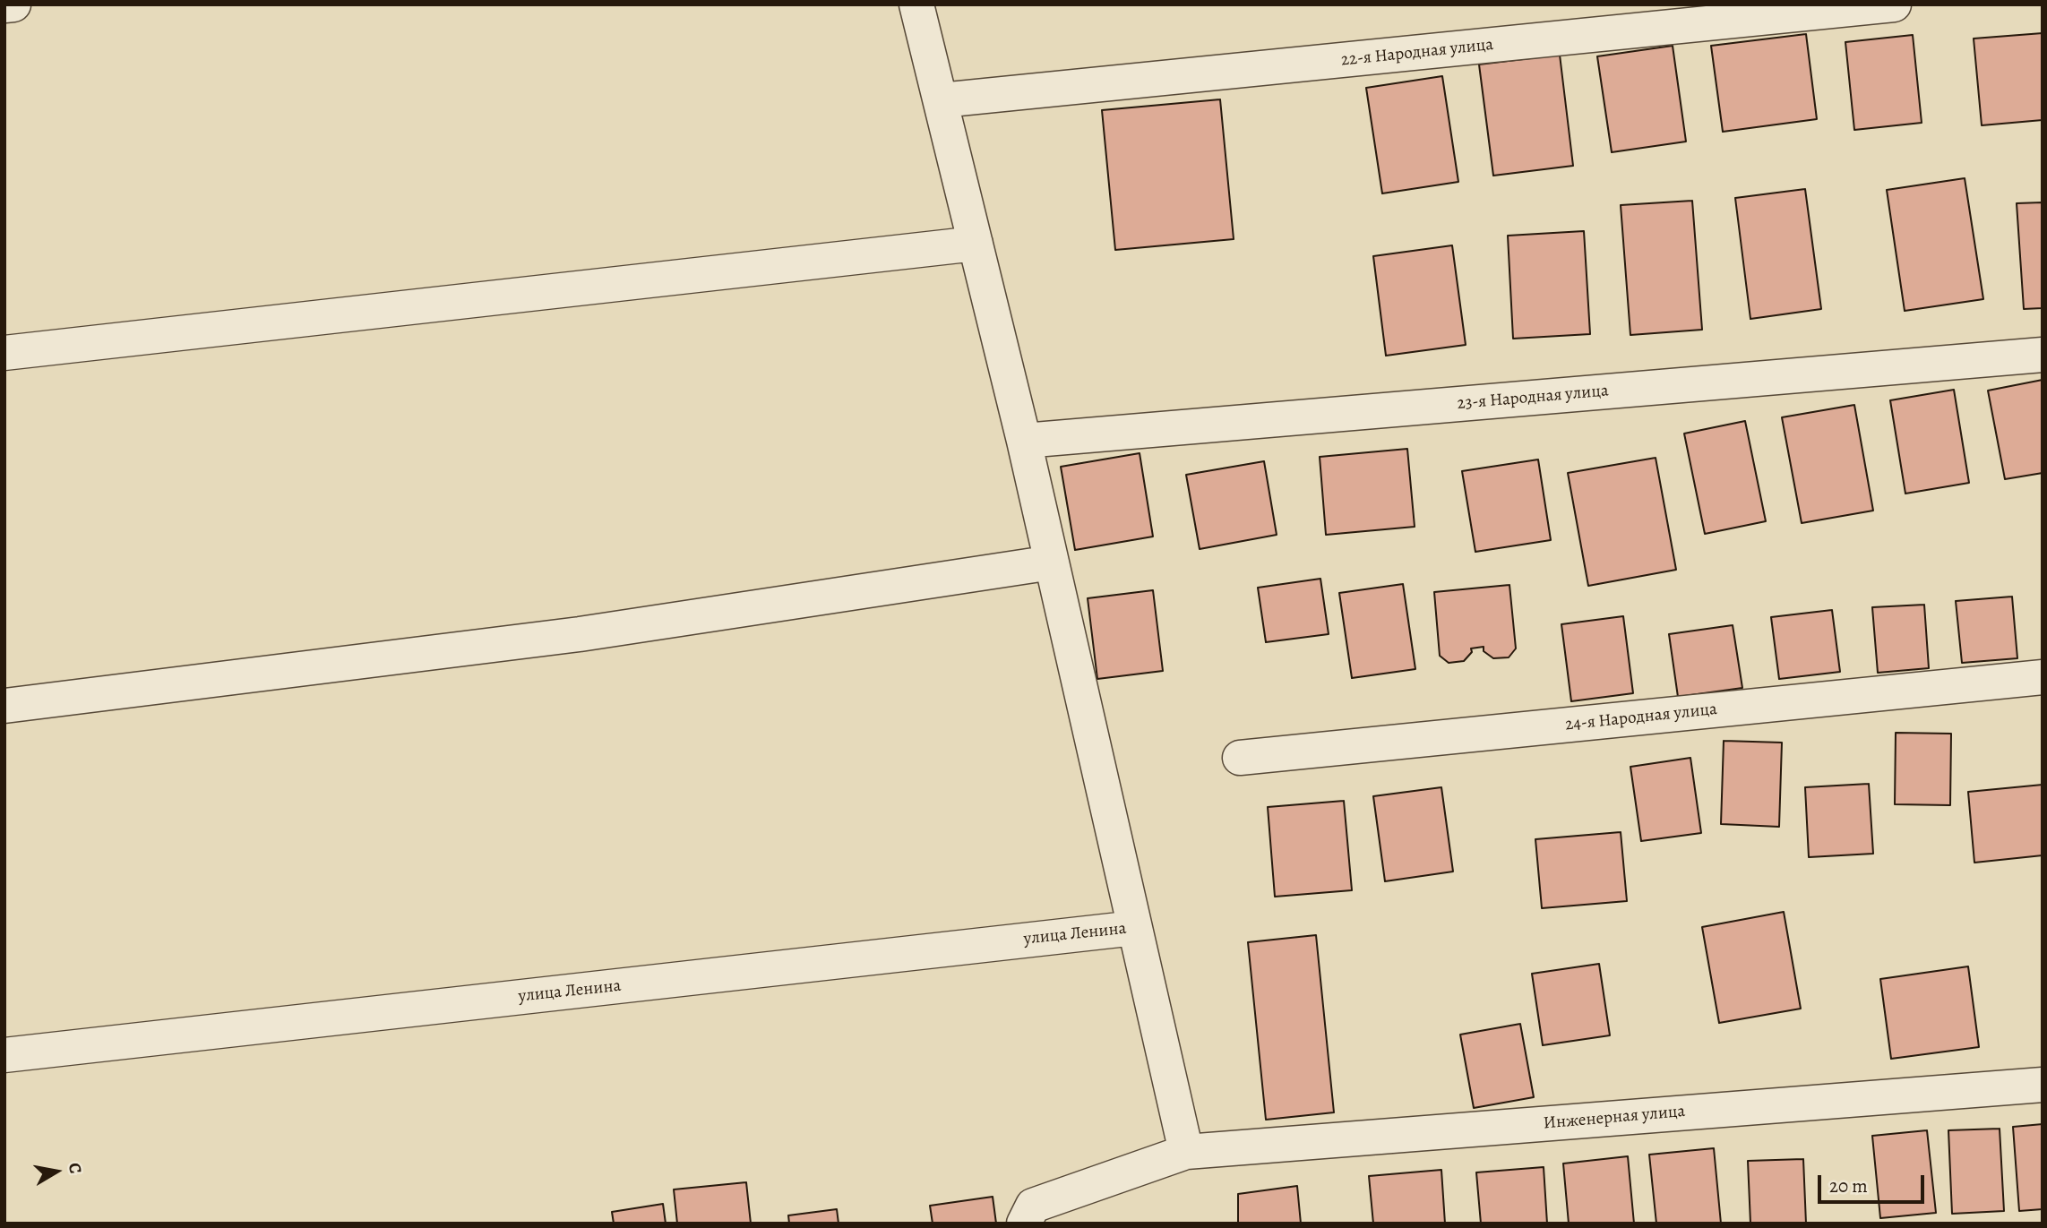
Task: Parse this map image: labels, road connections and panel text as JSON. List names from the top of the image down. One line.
{"streets":{"street":["22-я Народная улица","23-я Народная улица","24-я Народная улица","улица Ленина","Инженерная улица"]},"scale_bar":"20 m","north":"right"}
